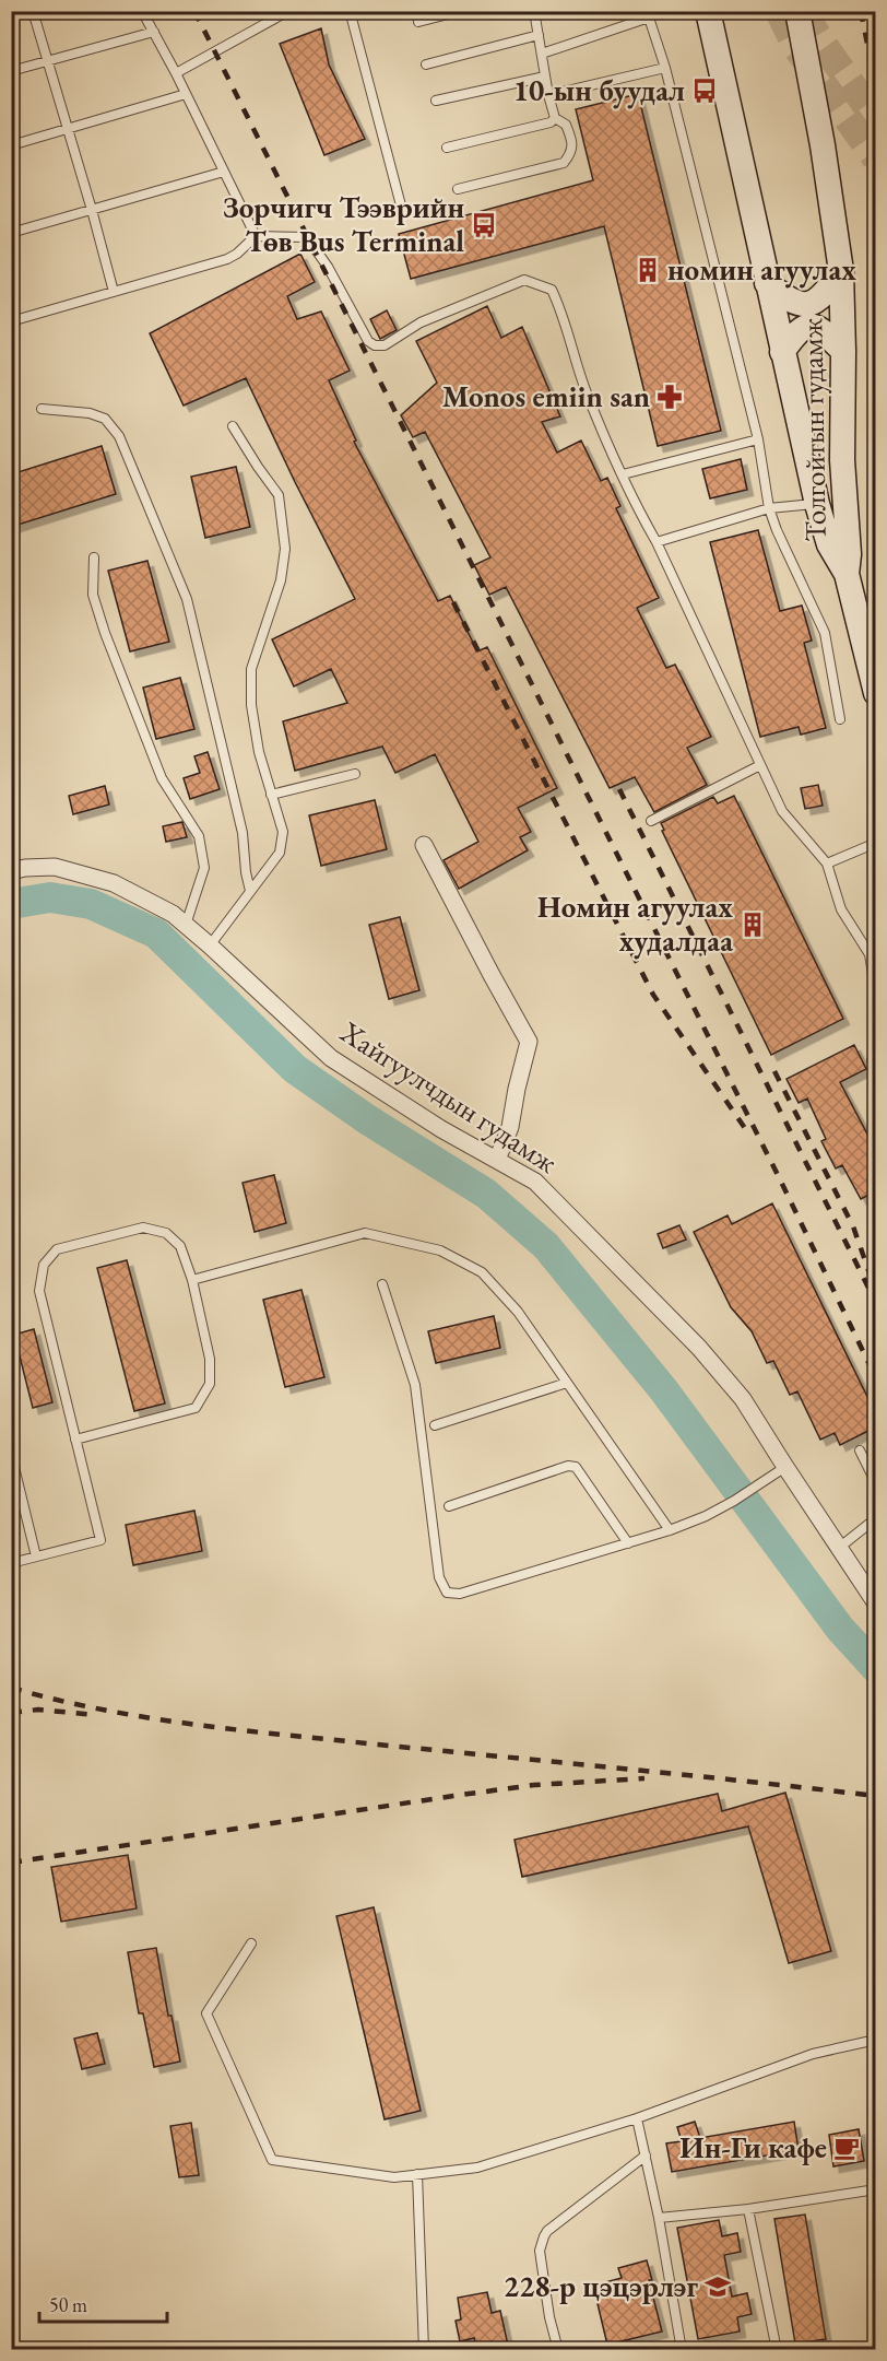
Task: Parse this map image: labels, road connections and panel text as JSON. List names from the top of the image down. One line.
{"streets":{"main road":["Толгойтын гудамж"],"street":["Хайгуулчдын гудамж"]},"places":{"bus stop":["10-ын буудал","Зорчигч Тээврийн Төв Bus Terminal"],"building":["номин агуулах","Номин агуулах худалдаа"],"pharmacy":["Monos emiin san"],"cafe":["Ин-Ги кафе"],"school or university":["228-р цэцэрлэг"]},"scale_bar":"50 m"}
